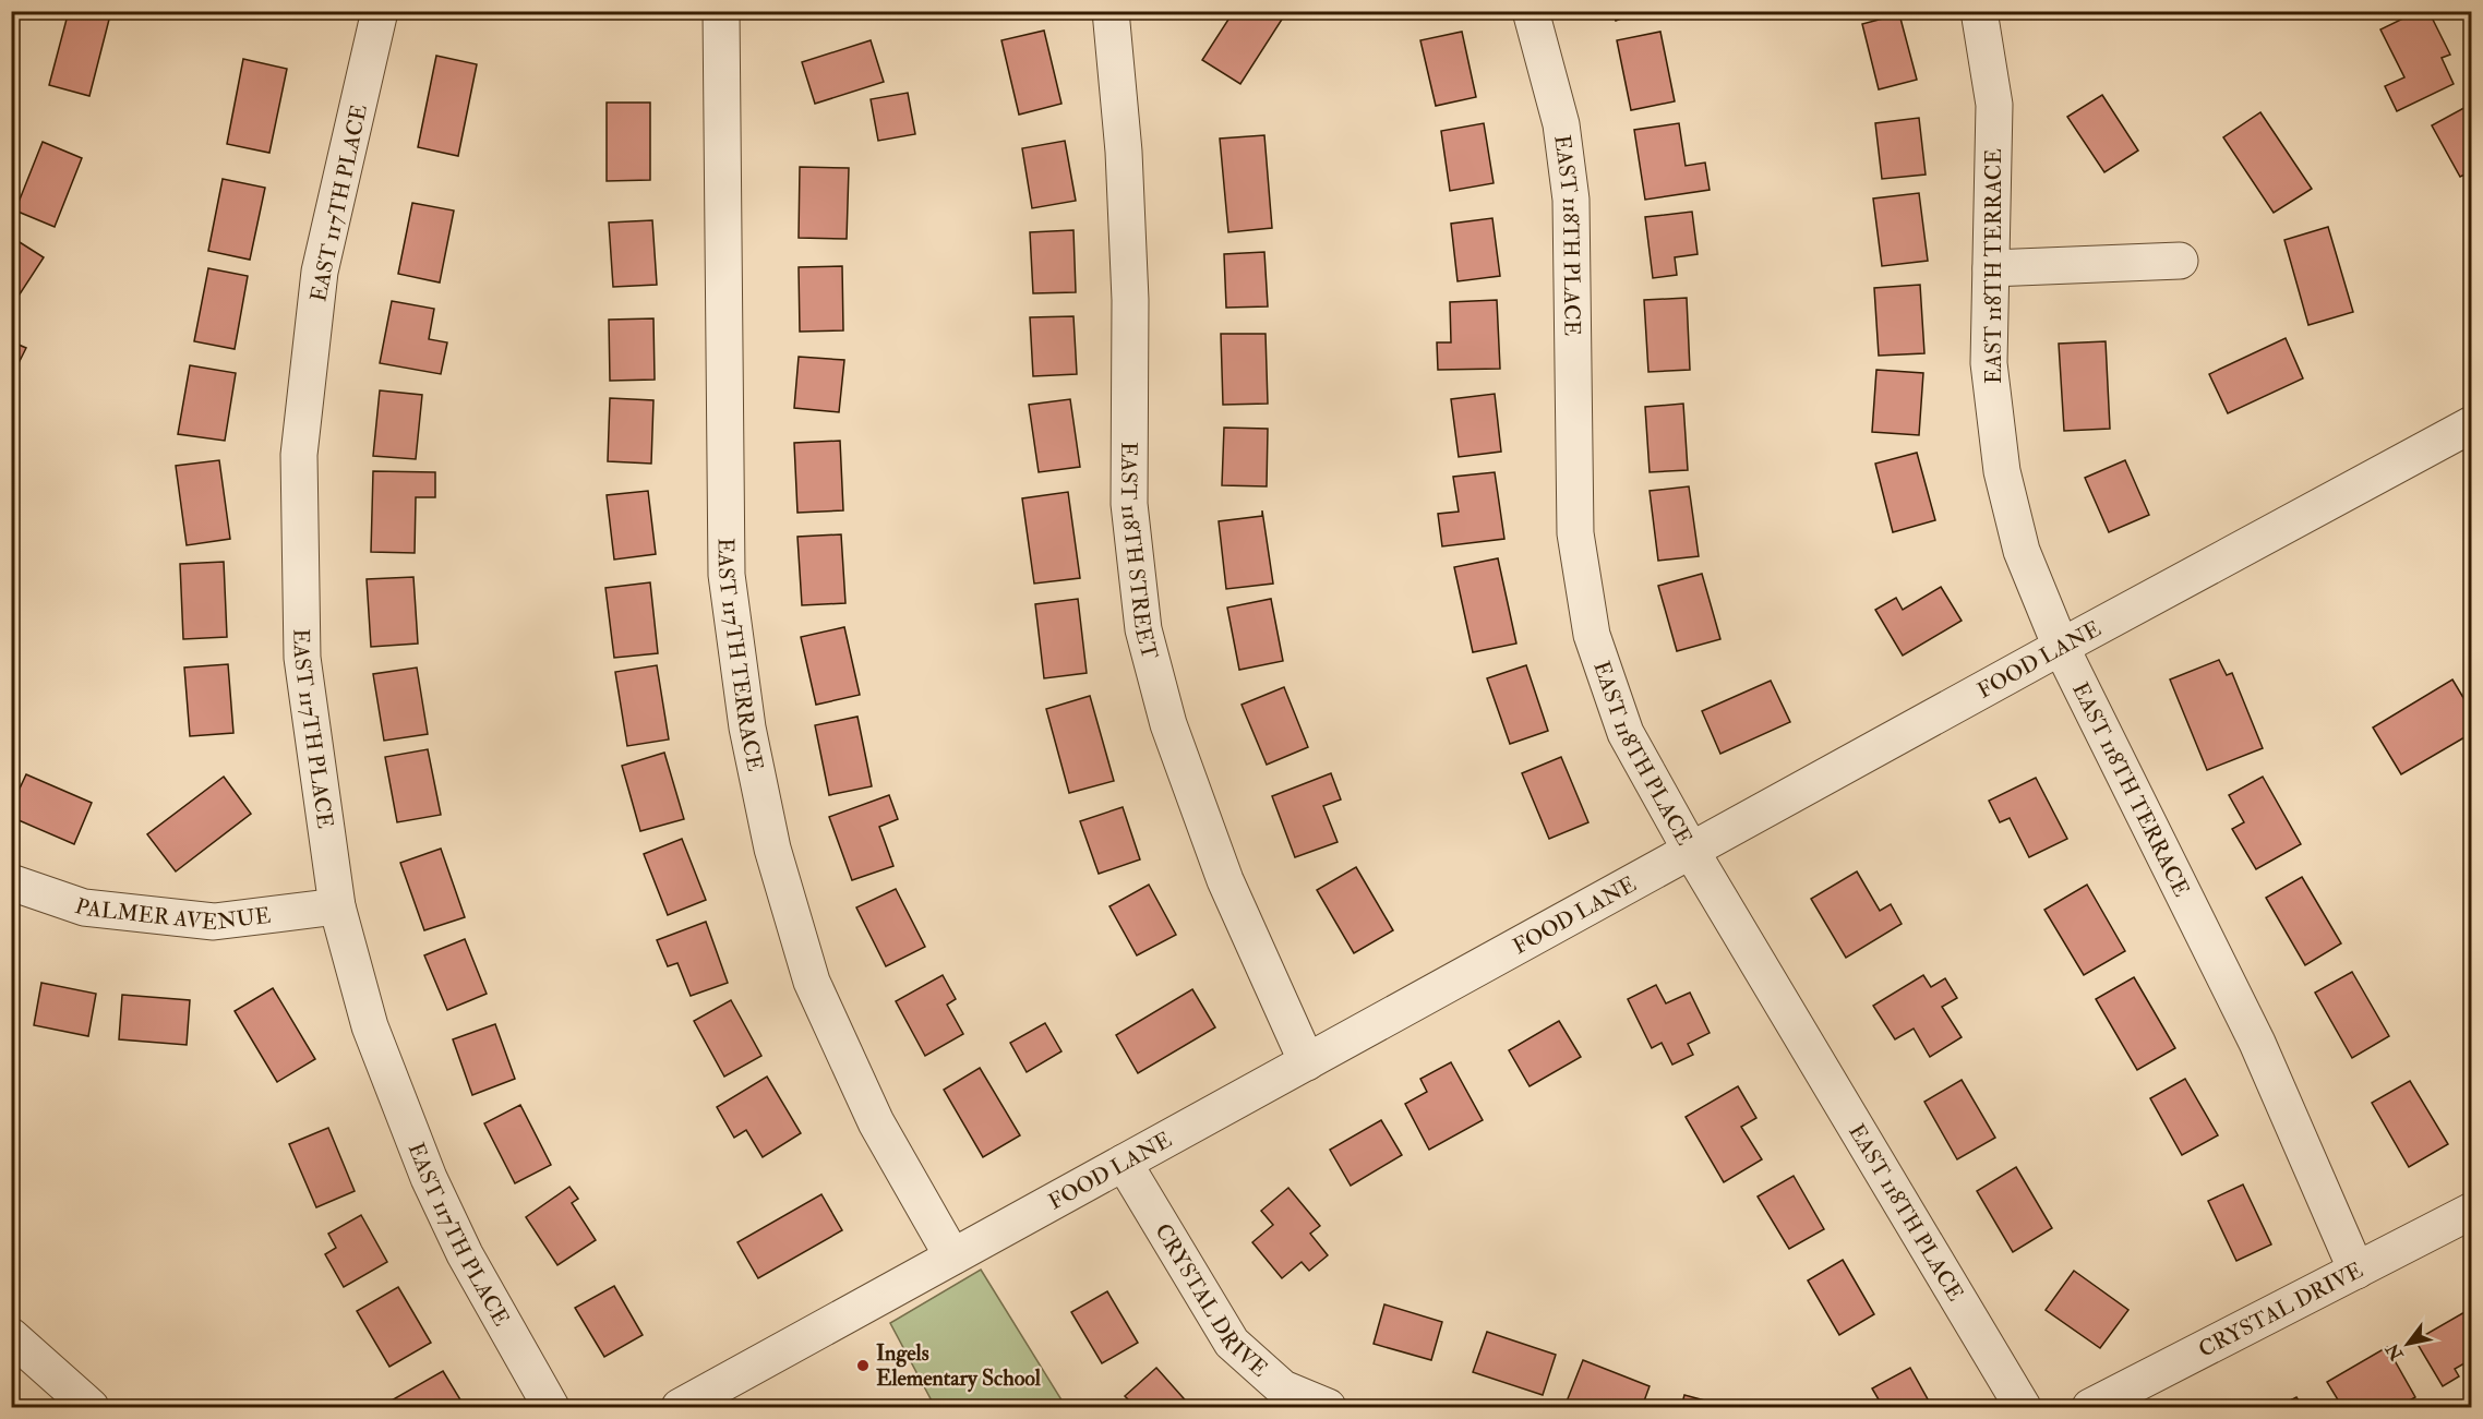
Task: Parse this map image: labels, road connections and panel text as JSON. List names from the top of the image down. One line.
{"streets":{"street":["EAST 117TH PLACE","EAST 118TH PLACE","EAST 118TH TERRACE","EAST 118TH STREET","EAST 117TH TERRACE","FOOD LANE","PALMER AVENUE","CRYSTAL DRIVE"]},"crossings":[["EAST 117TH PLACE","PALMER AVENUE"],["EAST 118TH PLACE","FOOD LANE"],["EAST 118TH TERRACE","FOOD LANE"],["EAST 118TH TERRACE","CRYSTAL DRIVE"],["EAST 118TH STREET","FOOD LANE"],["EAST 117TH TERRACE","FOOD LANE"],["FOOD LANE","CRYSTAL DRIVE"]],"places":["Ingels Elementary School"],"north":"bottom left"}
